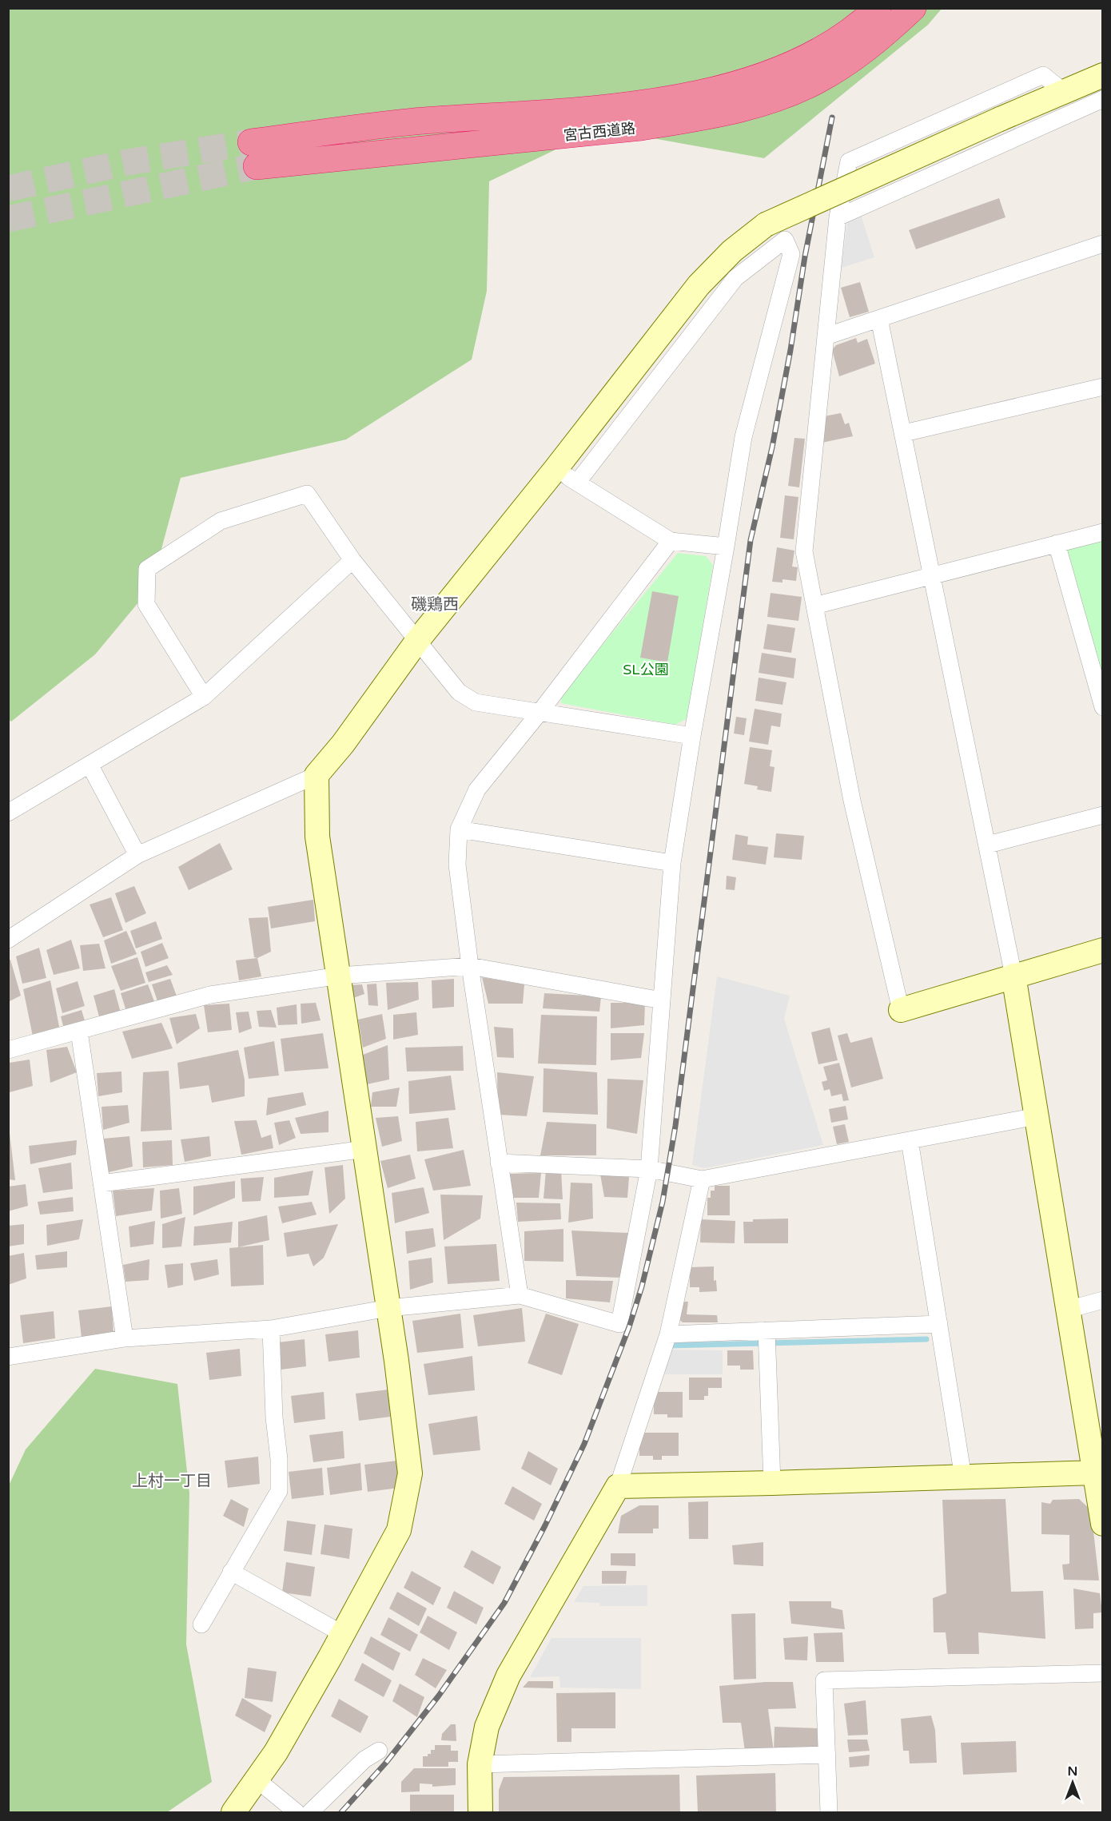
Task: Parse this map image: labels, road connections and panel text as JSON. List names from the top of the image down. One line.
{"streets":{"highway":["宮古西道路"]},"districts":["磯鶏西","上村一丁目"],"parks":["SL公園"],"north":"top"}
